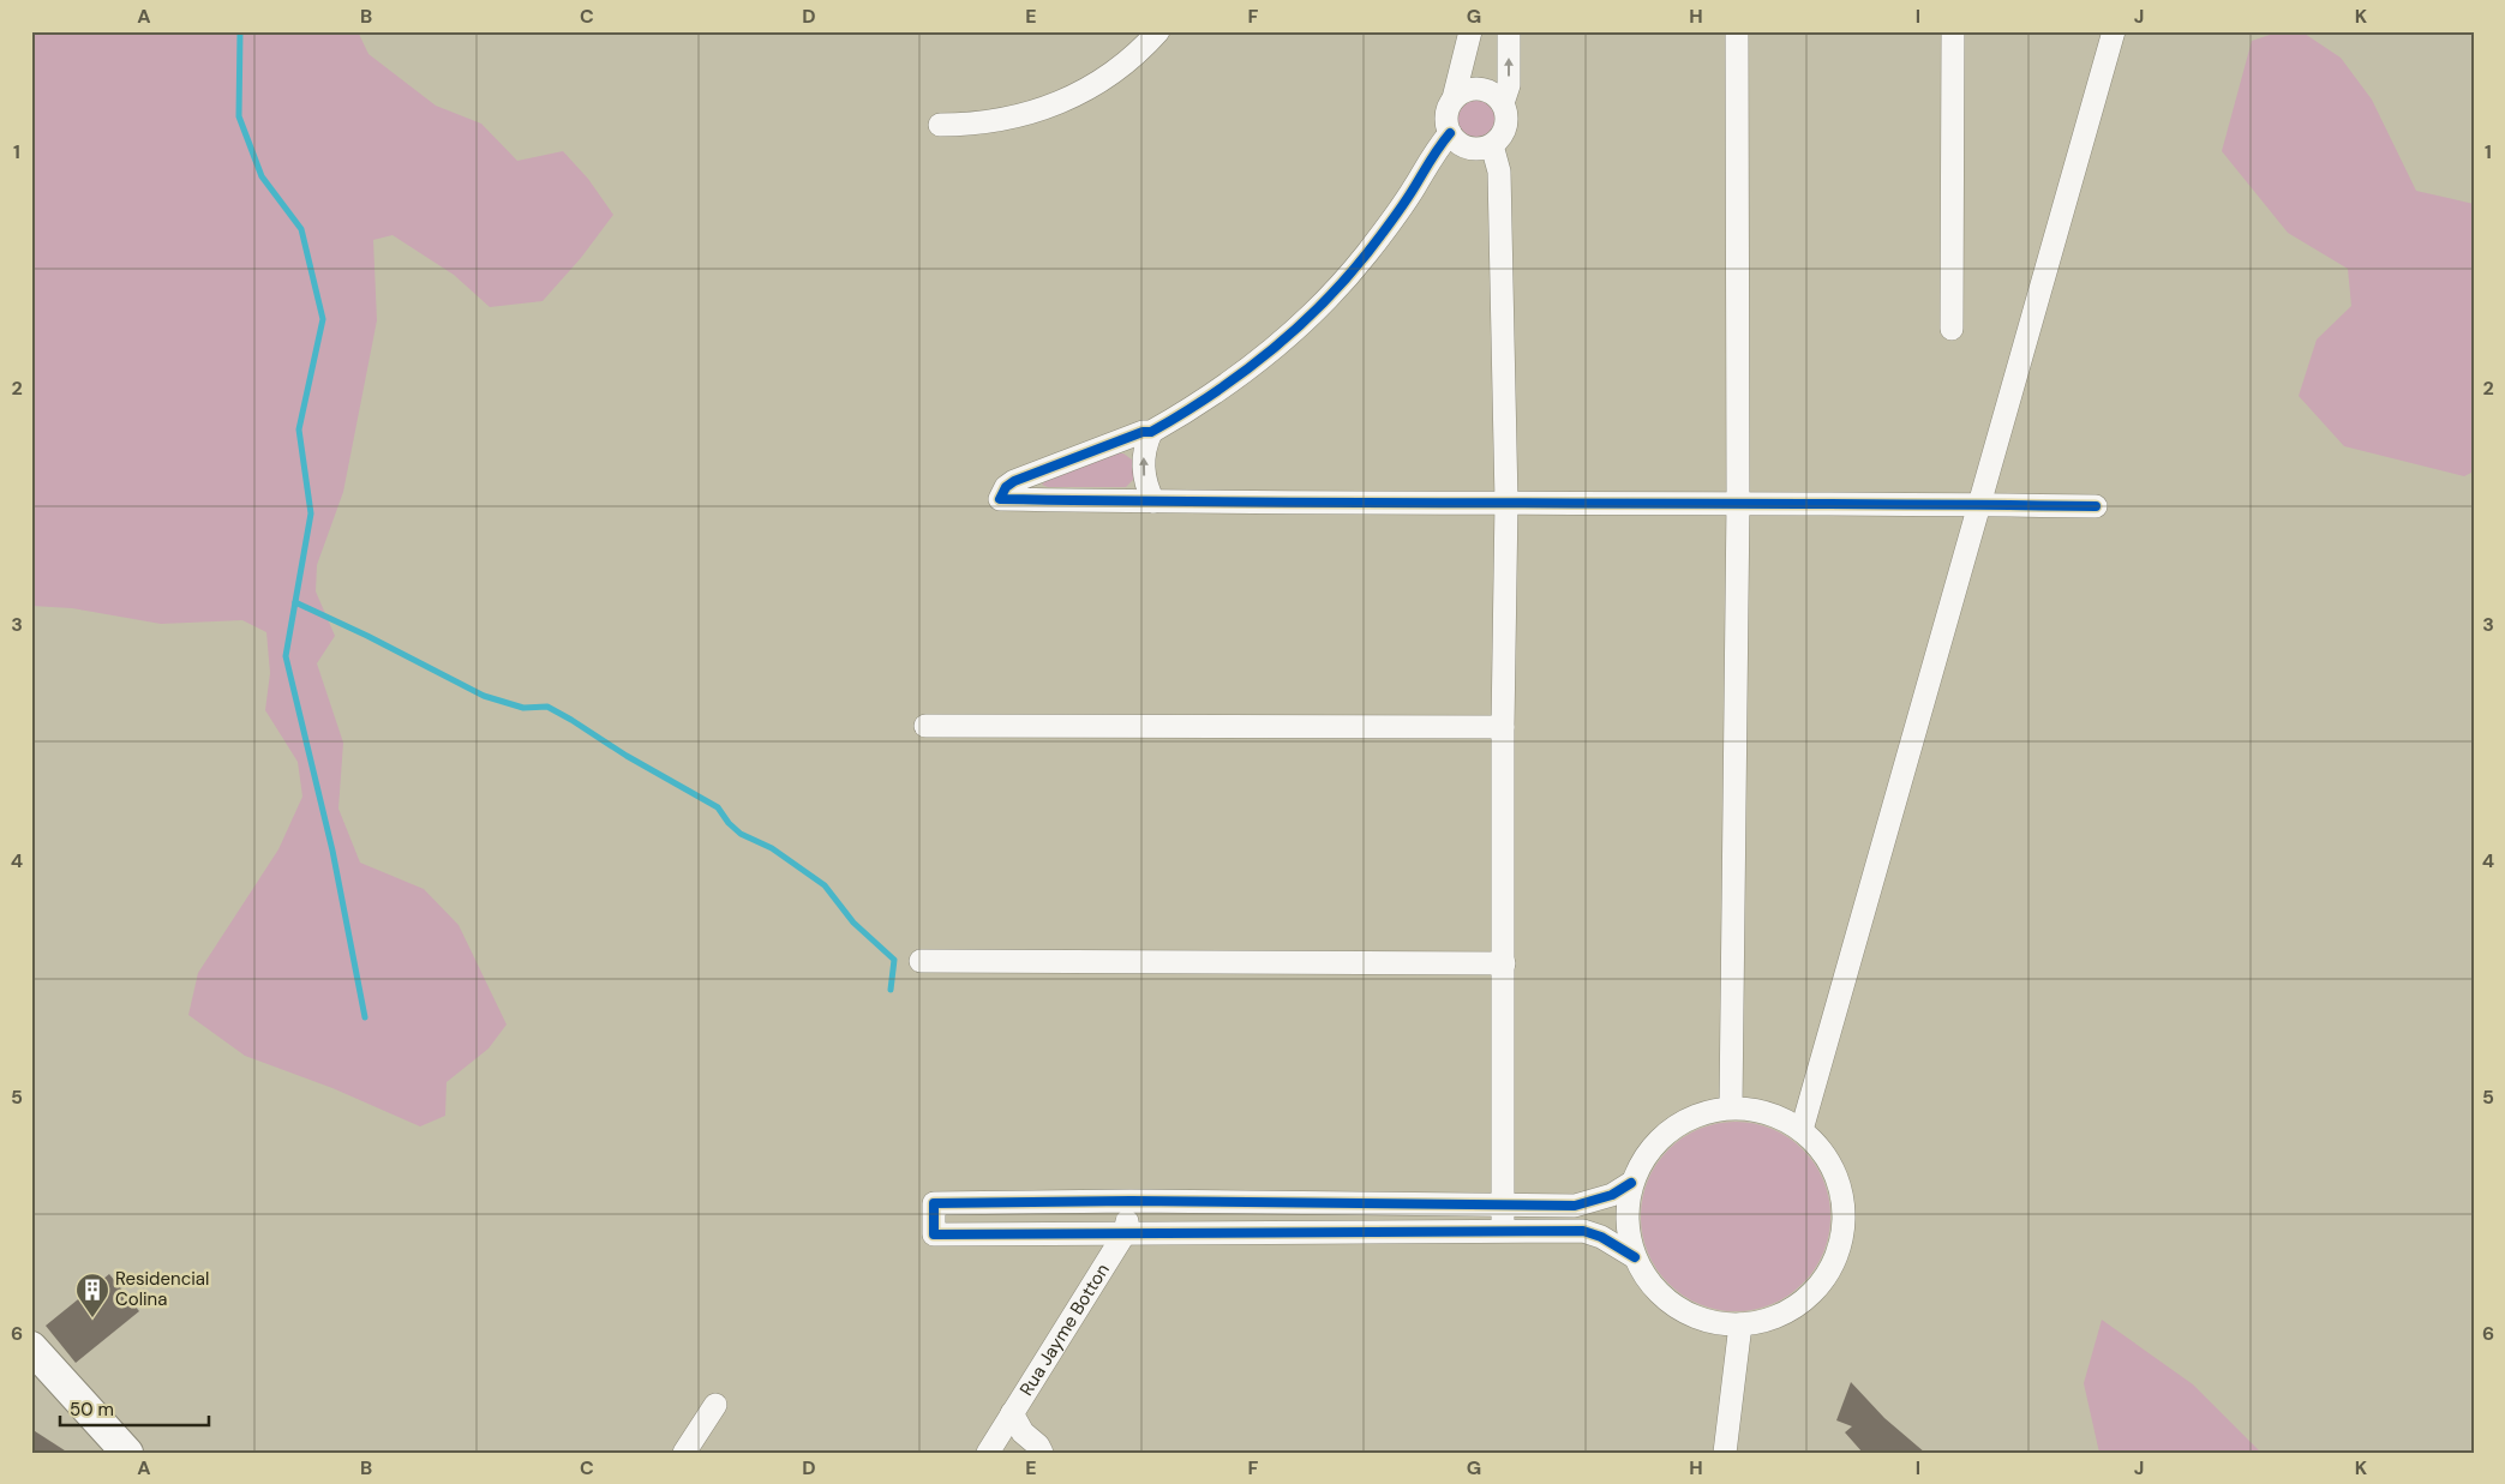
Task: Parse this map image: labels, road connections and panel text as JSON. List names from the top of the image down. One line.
{"streets":{"street":["Rua Jayme Botton"]},"places":{"building":["Residencial Colina"]},"scale_bar":"50 m","grid":{"columns":["A","B","C","D","E","F","G","H","I","J","K"],"rows":["1","2","3","4","5","6"]}}
